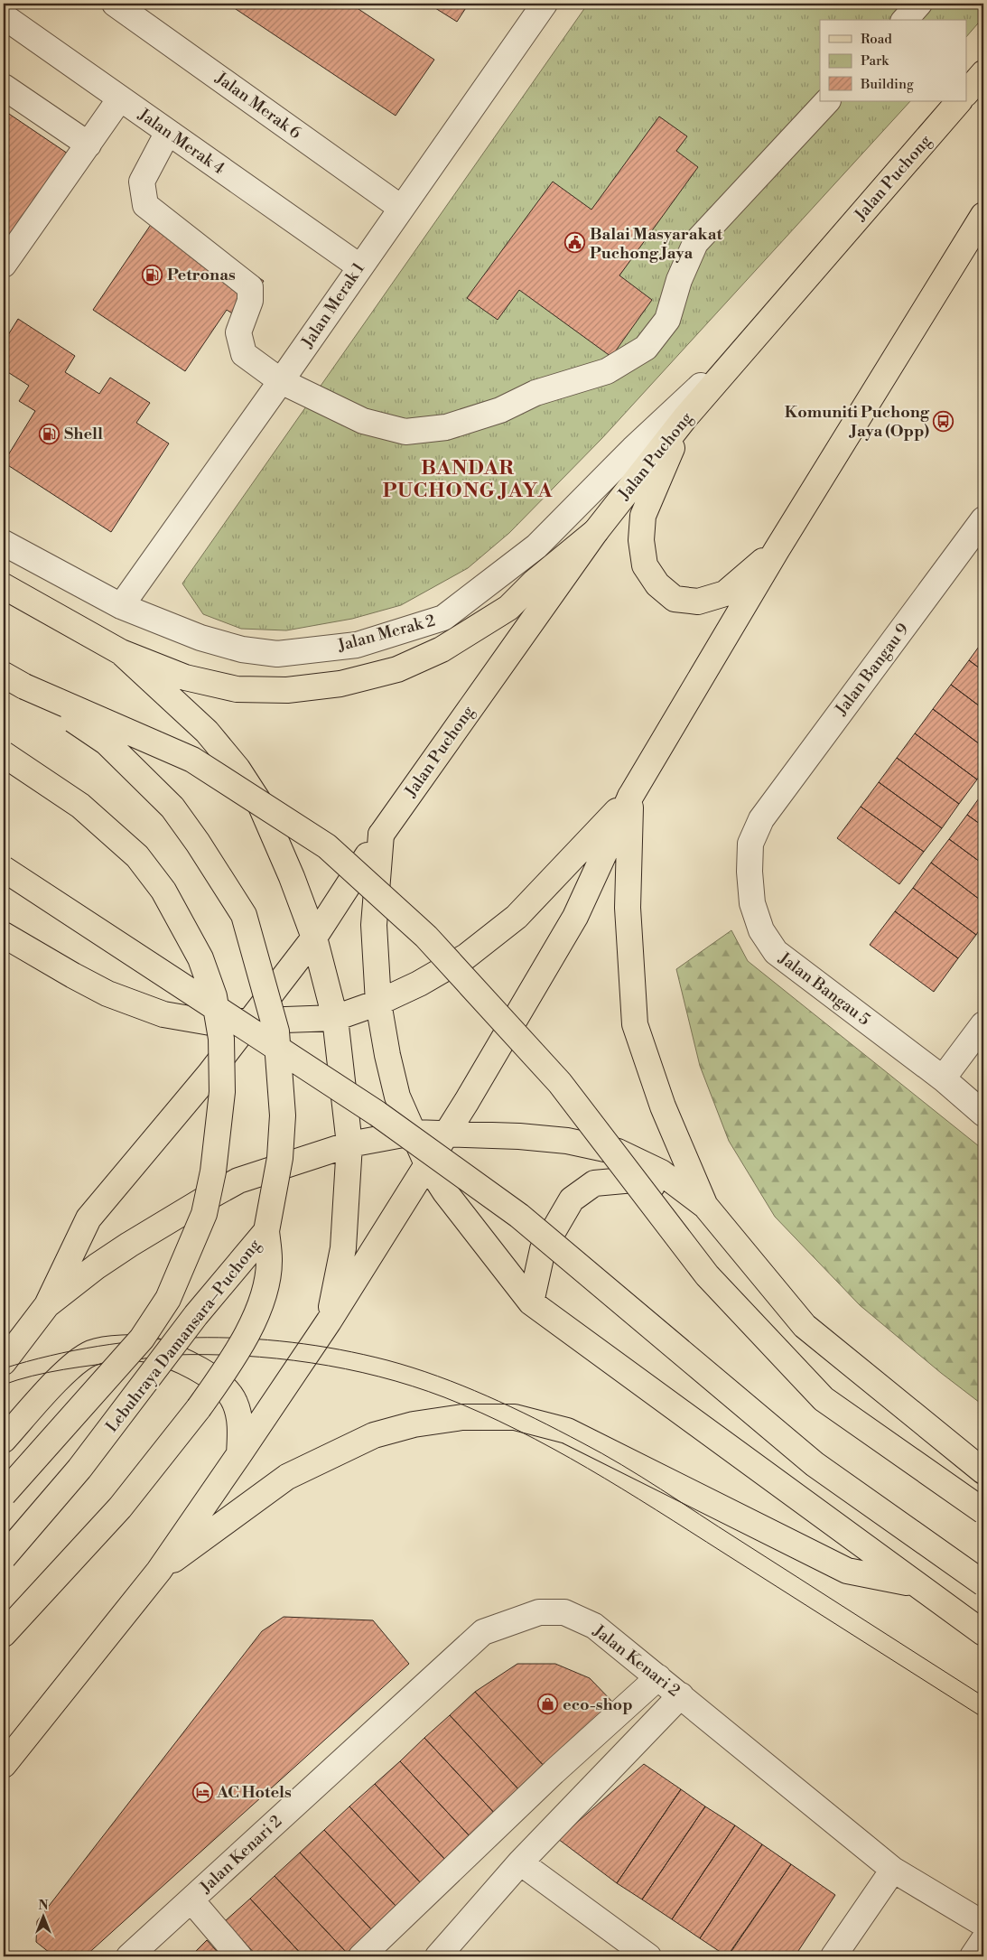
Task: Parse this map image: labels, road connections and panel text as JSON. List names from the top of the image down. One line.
{"streets":{"main road":["Jalan Puchong","Lebuhraya Damansara–Puchong"],"street":["Jalan Merak 6","Jalan Merak 4","Jalan Merak 1","Jalan Merak 2","Jalan Bangau 9","Jalan Bangau 5","Jalan Kenari 2"]},"crossings":[["Jalan Merak 6","Jalan Merak 1"],["Jalan Merak 4","Jalan Merak 1"],["Jalan Puchong","Jalan Merak 2"],["Jalan Merak 1","Jalan Merak 2"],["Jalan Bangau 9","Jalan Bangau 5"]],"districts":["BANDAR PUCHONG JAYA"],"places":{"public building":["Balai Masyarakat Puchong Jaya"],"fuel station":["Petronas","Shell"],"bus stop":["Komuniti Puchong Jaya (Opp)"],"shop":["eco-shop"],"hotel":["AC Hotels"]},"legend":["Road","Park","Building"],"north":"top"}
